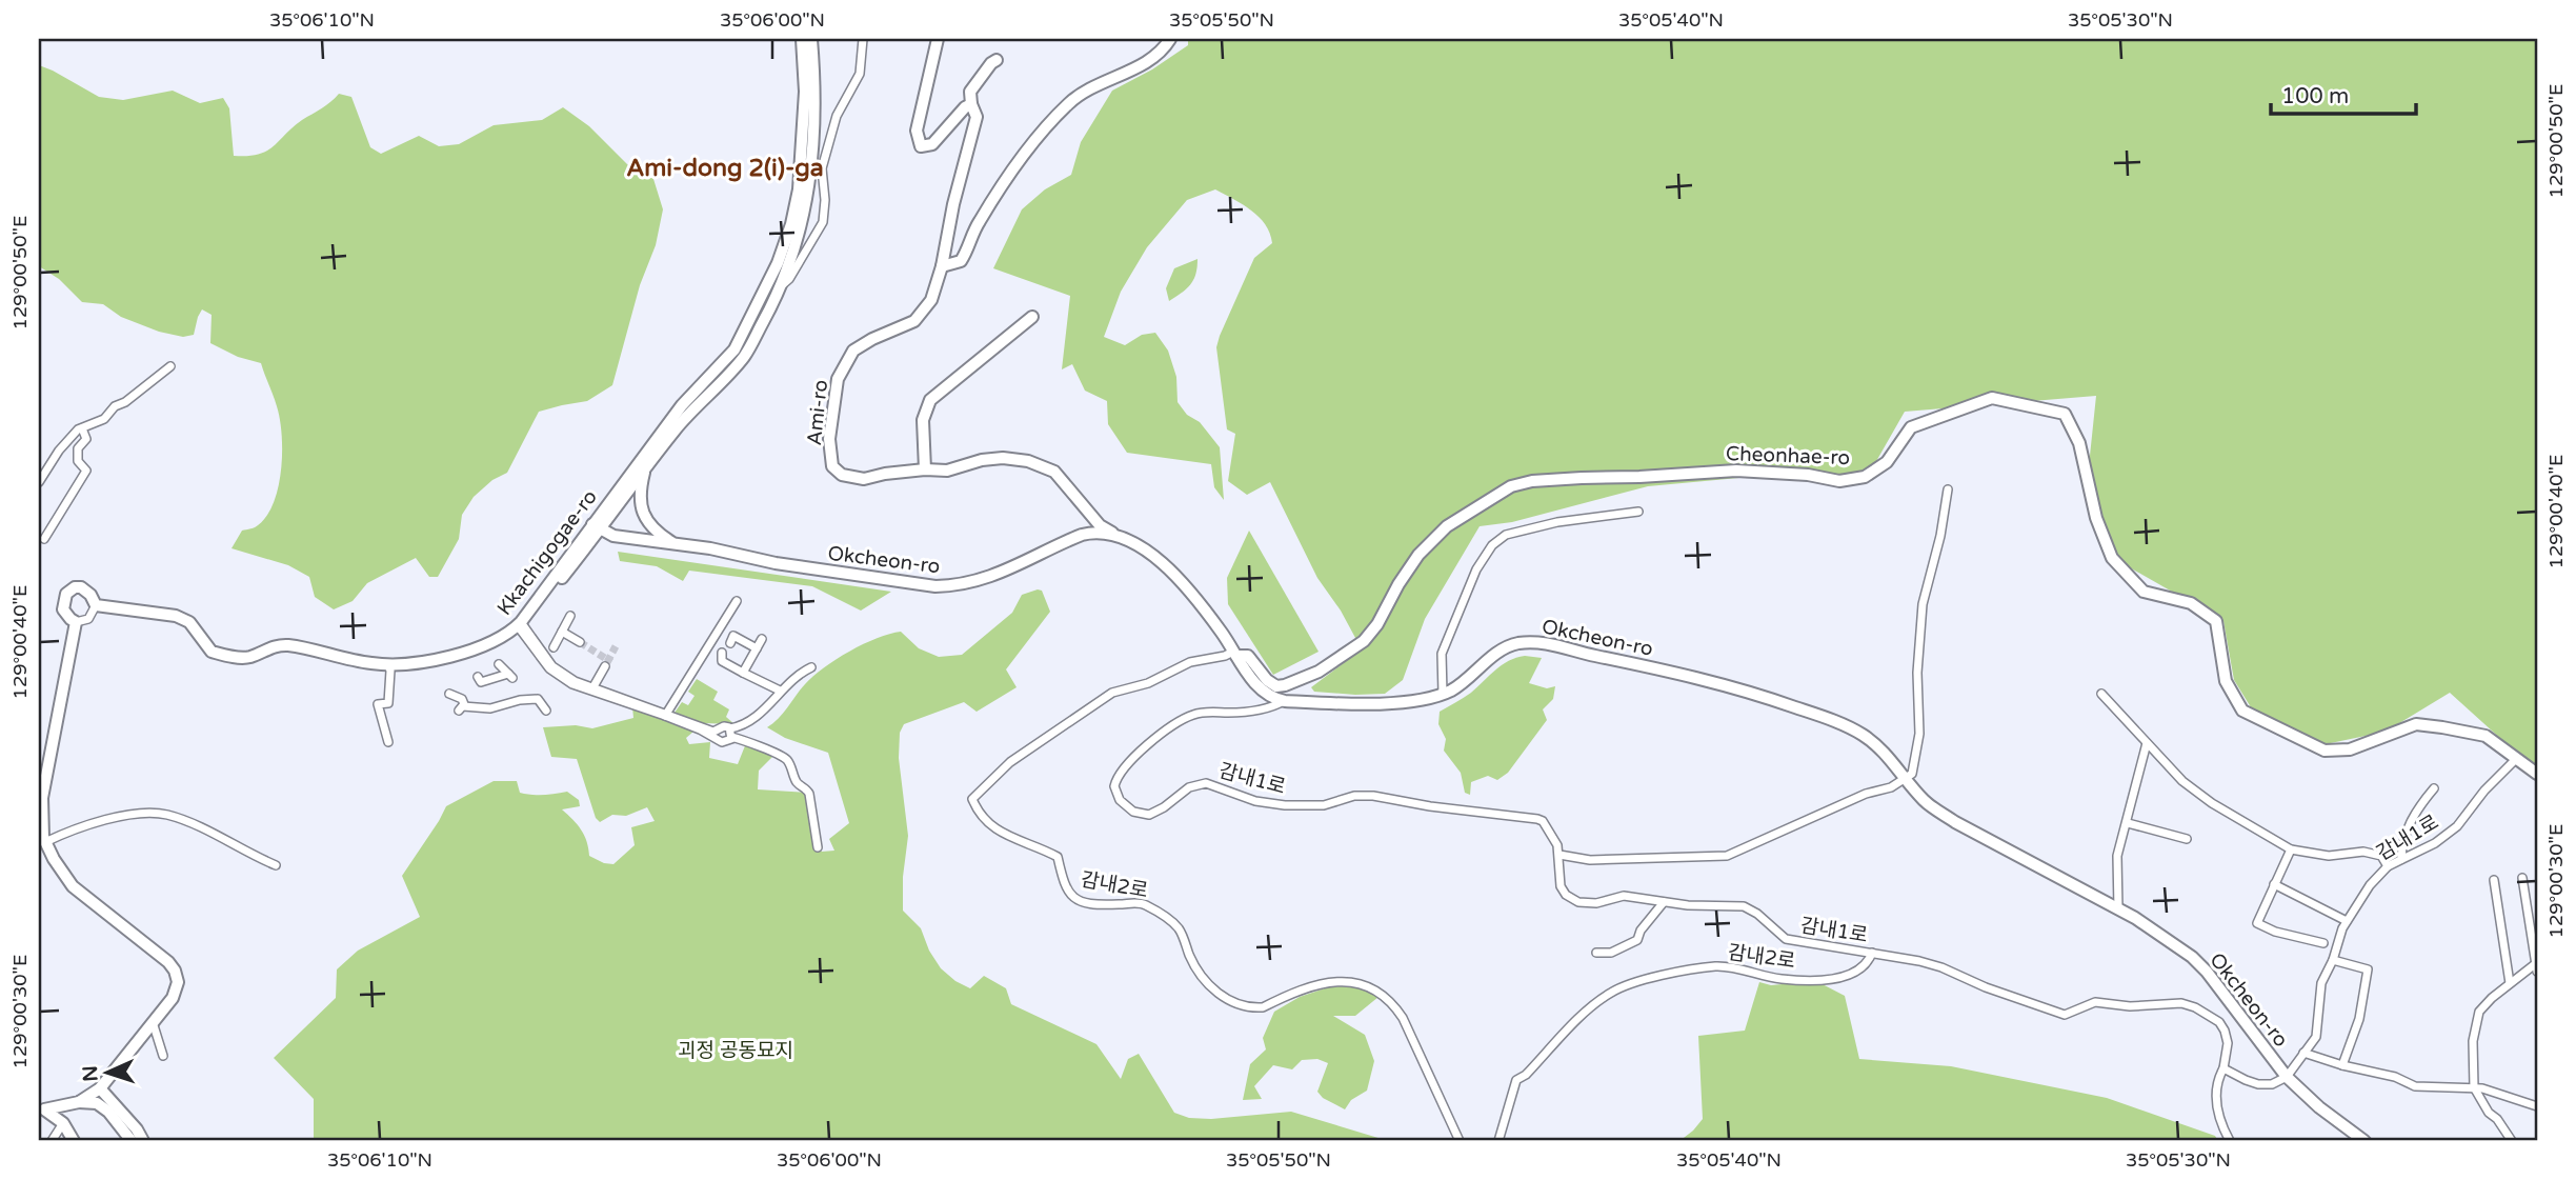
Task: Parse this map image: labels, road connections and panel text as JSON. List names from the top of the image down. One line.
{"streets":{"street":["Ami-ro","Cheonhae-ro","Kkachigogae-ro","Okcheon-ro","감내1로","감내2로"]},"crossings":[["Ami-ro","Okcheon-ro"],["Cheonhae-ro","감내1로"],["Cheonhae-ro","감내2로"],["Kkachigogae-ro","Okcheon-ro"],["Okcheon-ro","감내1로"],["감내1로","감내2로"]],"districts":["Ami-dong 2(i)-ga"],"parks":["괴정 공동묘지"],"scale_bar":"100 m","north":"left","coordinates":["35°06'10\"N","35°06'00\"N","35°05'50\"N","35°05'40\"N","35°05'30\"N","129°00'50\"E","129°00'40\"E","129°00'30\"E"]}
